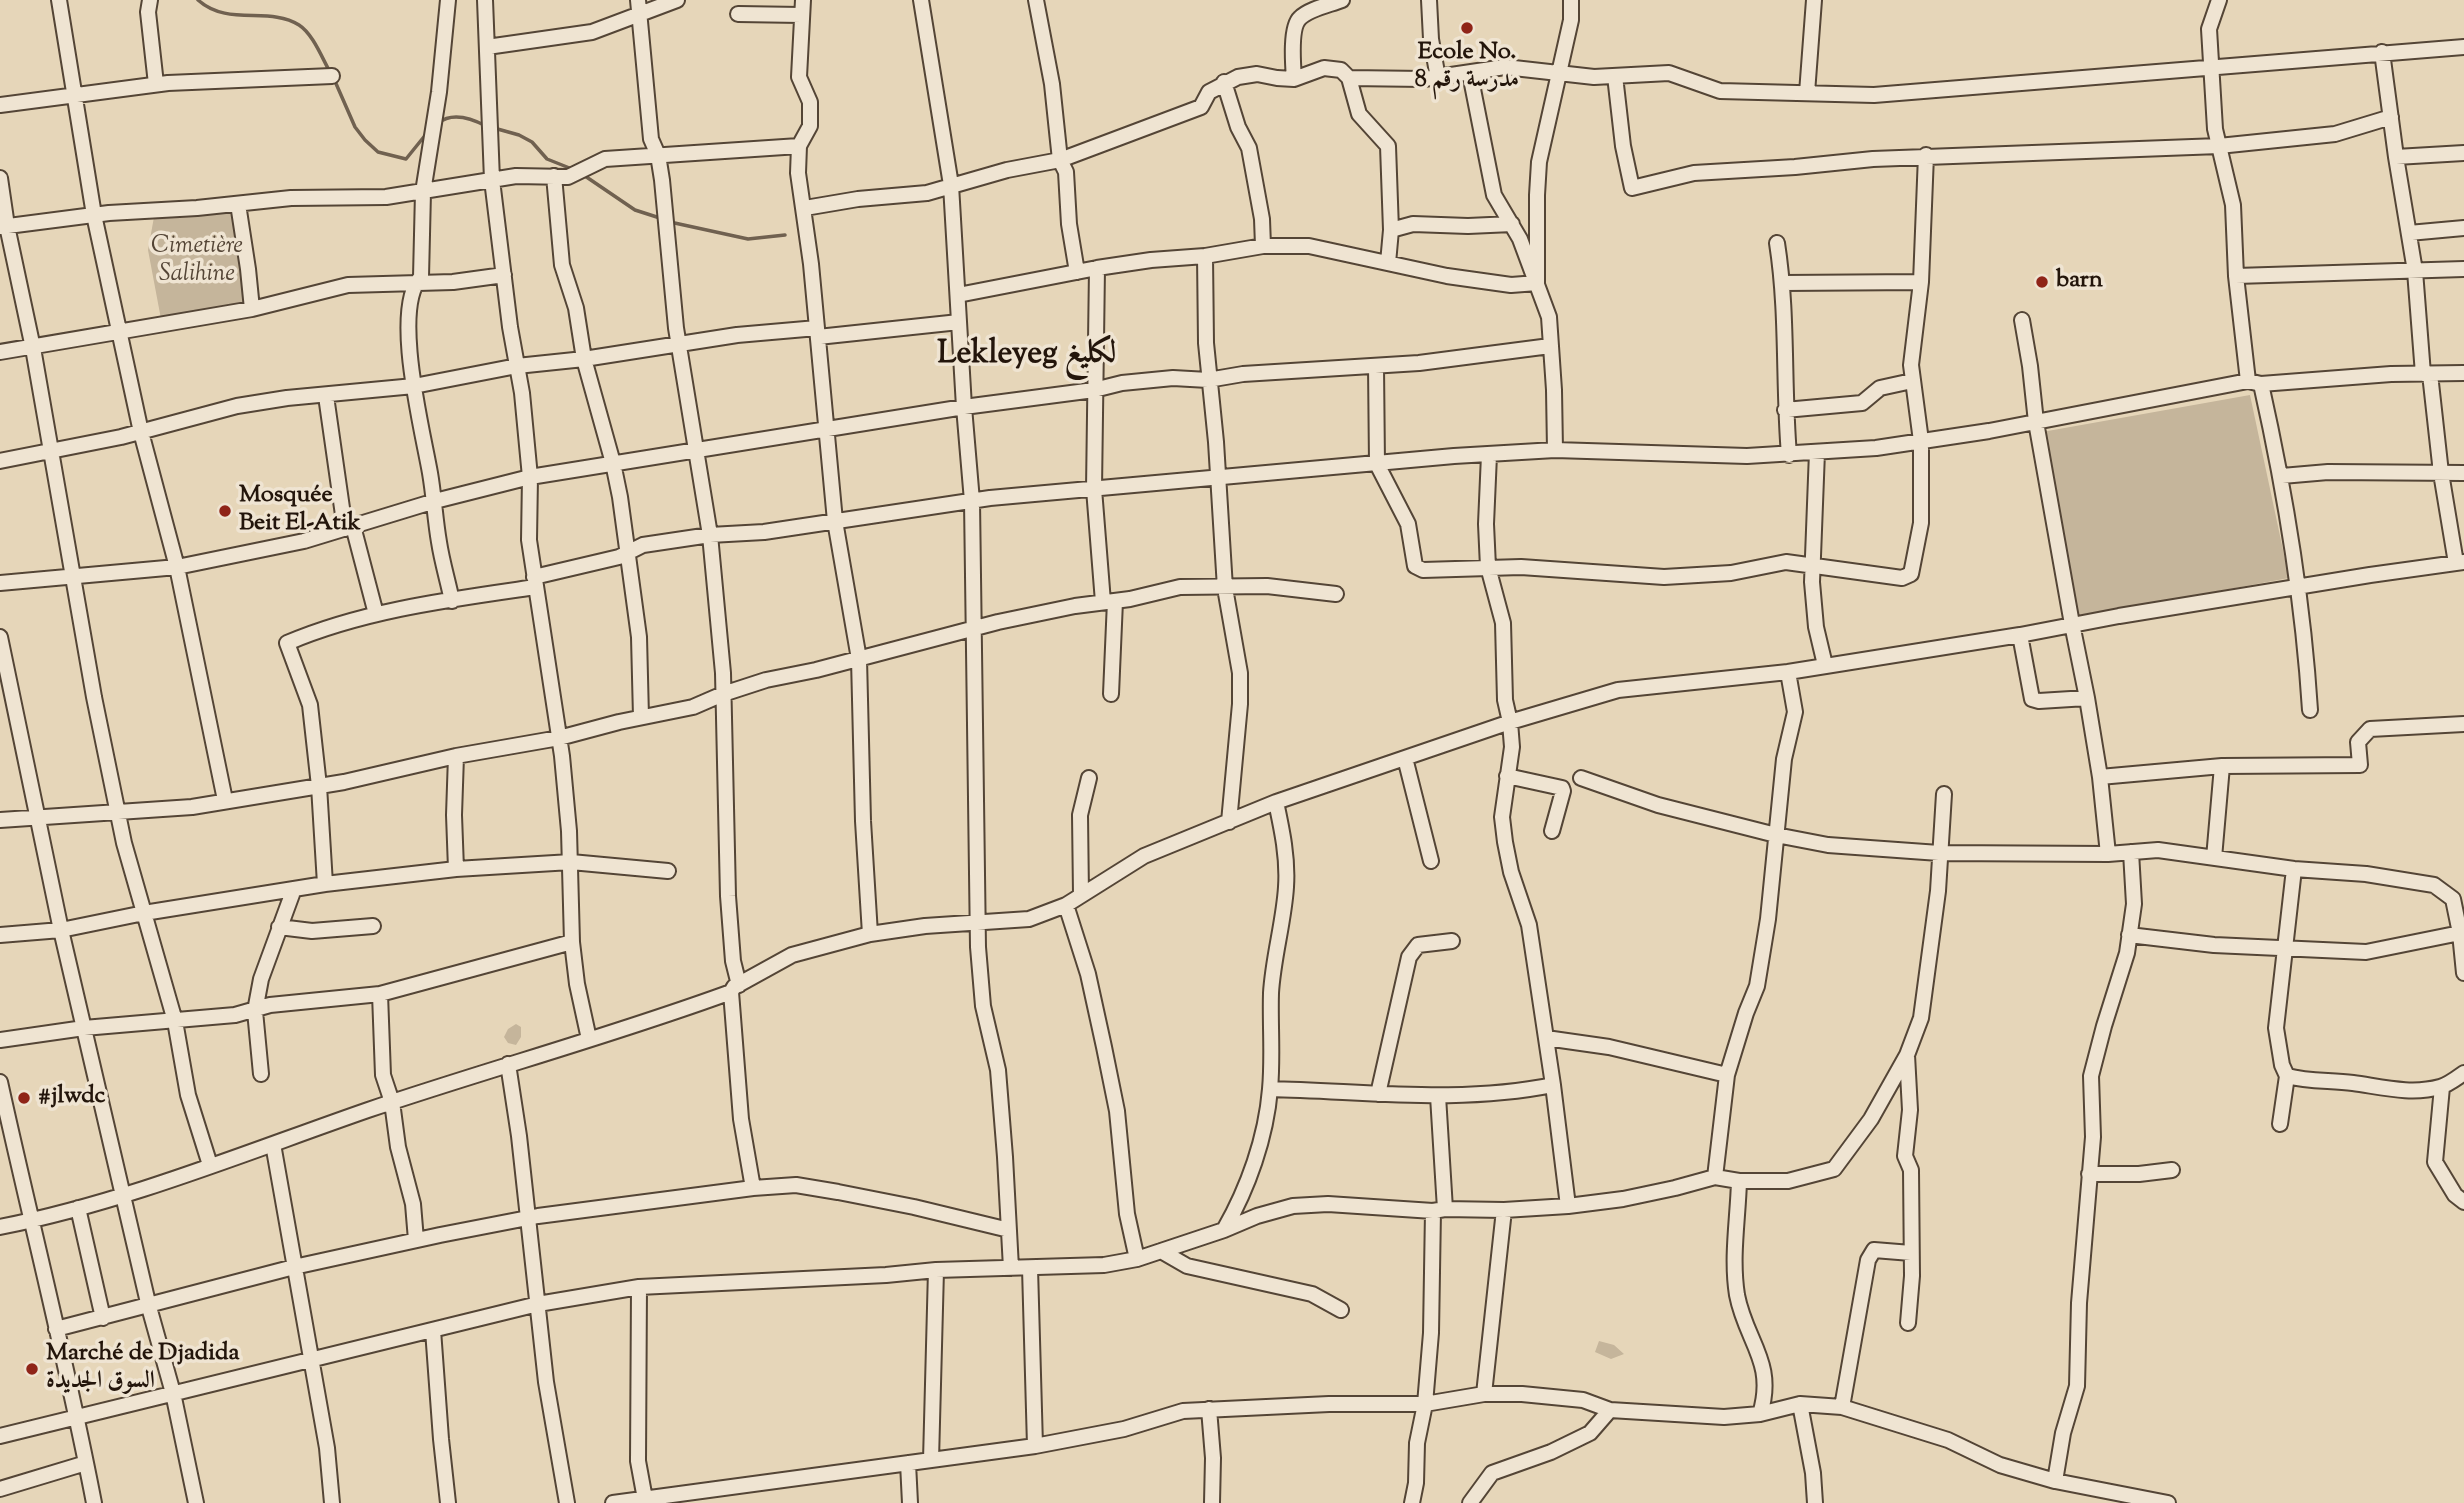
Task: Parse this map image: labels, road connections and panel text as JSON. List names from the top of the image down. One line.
{"districts":["Lekleyeg لكليغ"],"parks":["Cimetière Salihine"],"places":["Ecole No. 8 مدرسة رقم","barn","Mosquée Beit El-Atik","#jlwdc","Marché de Djadida السوق الجديدة"]}
